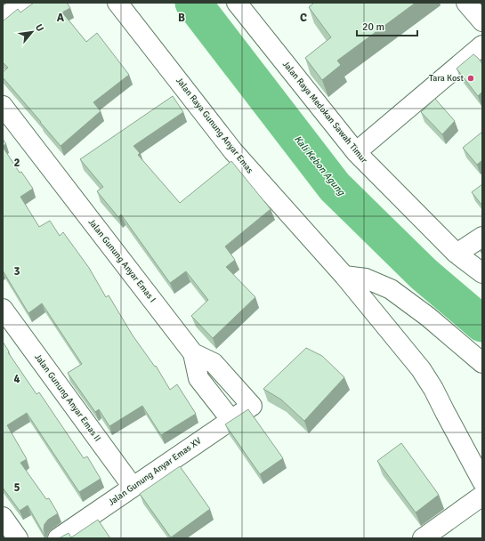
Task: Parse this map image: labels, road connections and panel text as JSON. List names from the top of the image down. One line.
{"streets":{"street":["Jalan Raya Medokan Sawah Timur","Jalan Raya Gunung Anyar Emas","Jalan Gunung Anyar Emas I","Jalan Gunung Anyar Emas II","Jalan Gunung Anyar Emas XV"]},"crossings":[["Jalan Gunung Anyar Emas I","Jalan Gunung Anyar Emas XV"],["Jalan Gunung Anyar Emas II","Jalan Gunung Anyar Emas XV"]],"water":["Kali Kebon Agung"],"places":["Tara Kost"],"scale_bar":"20 m","north":"top right","grid":{"columns":["A","B","C"],"rows":["2","3","4","5"]}}
